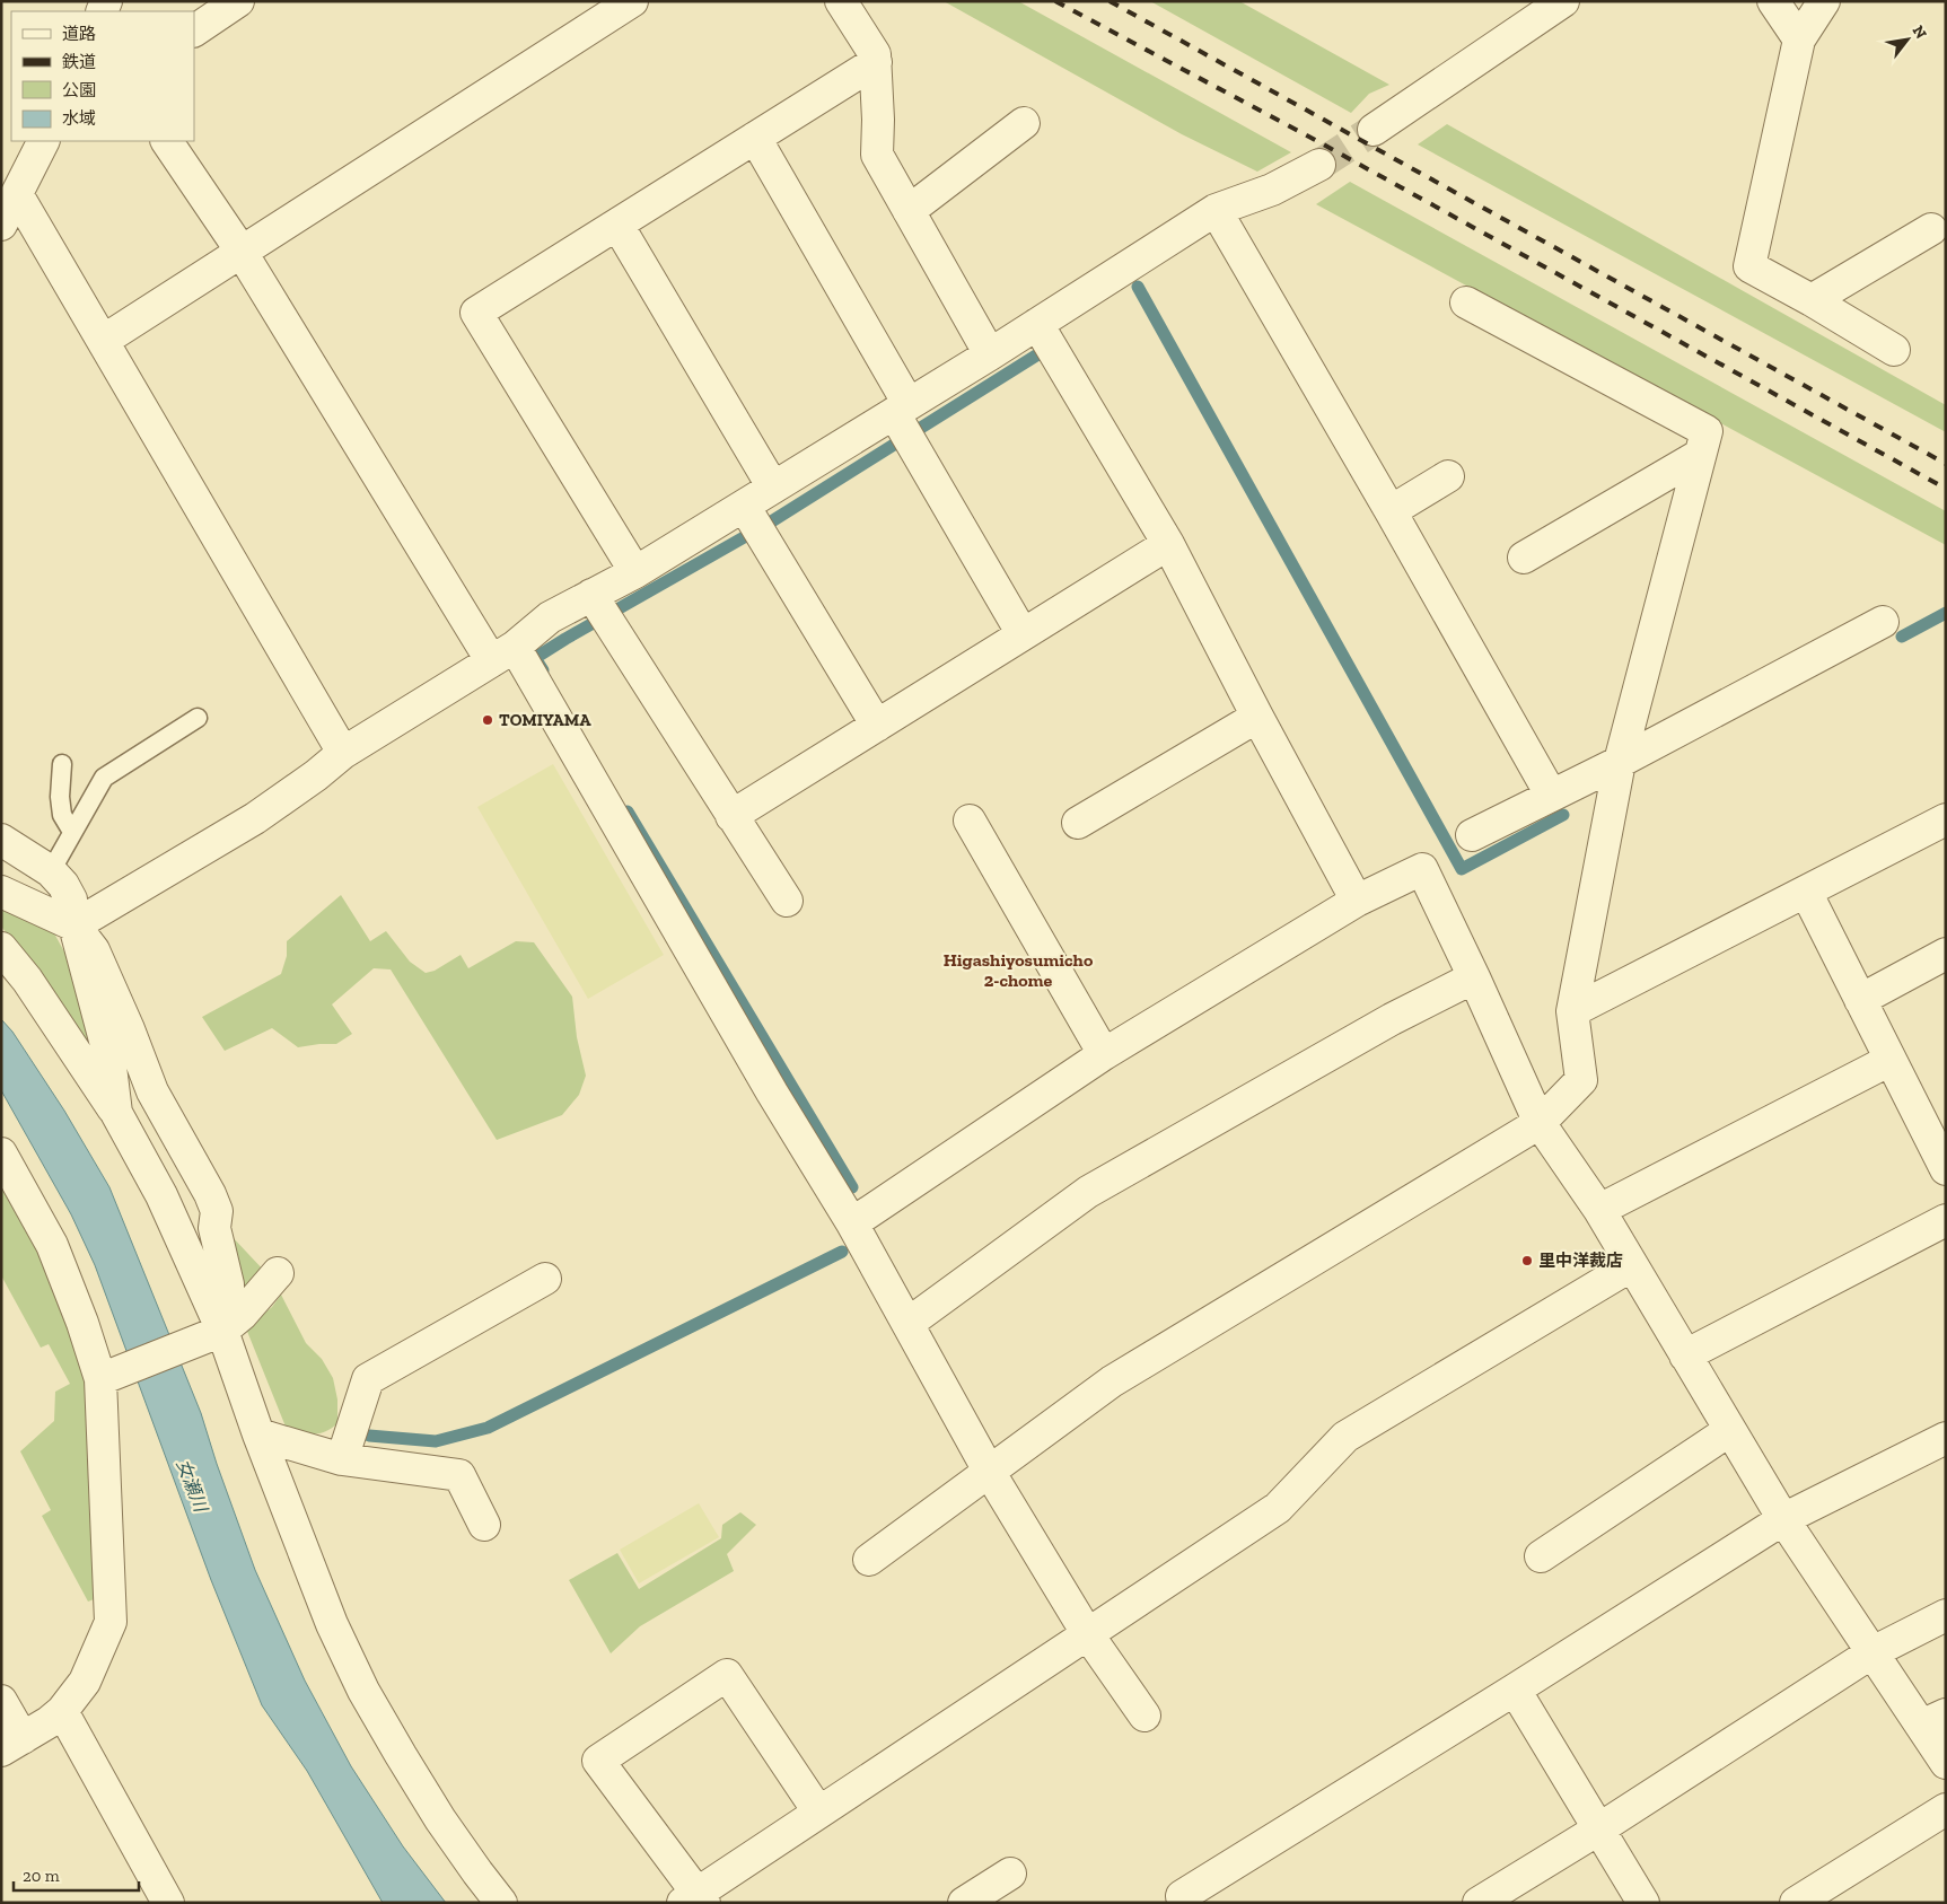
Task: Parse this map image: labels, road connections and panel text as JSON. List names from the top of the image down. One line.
{"districts":["Higashiyosumicho 2-chome"],"water":["女瀬川"],"places":["TOMIYAMA","里中洋裁店"],"legend":["道路","鉄道","公園","水域"],"scale_bar":"20 m","north":"top right"}
